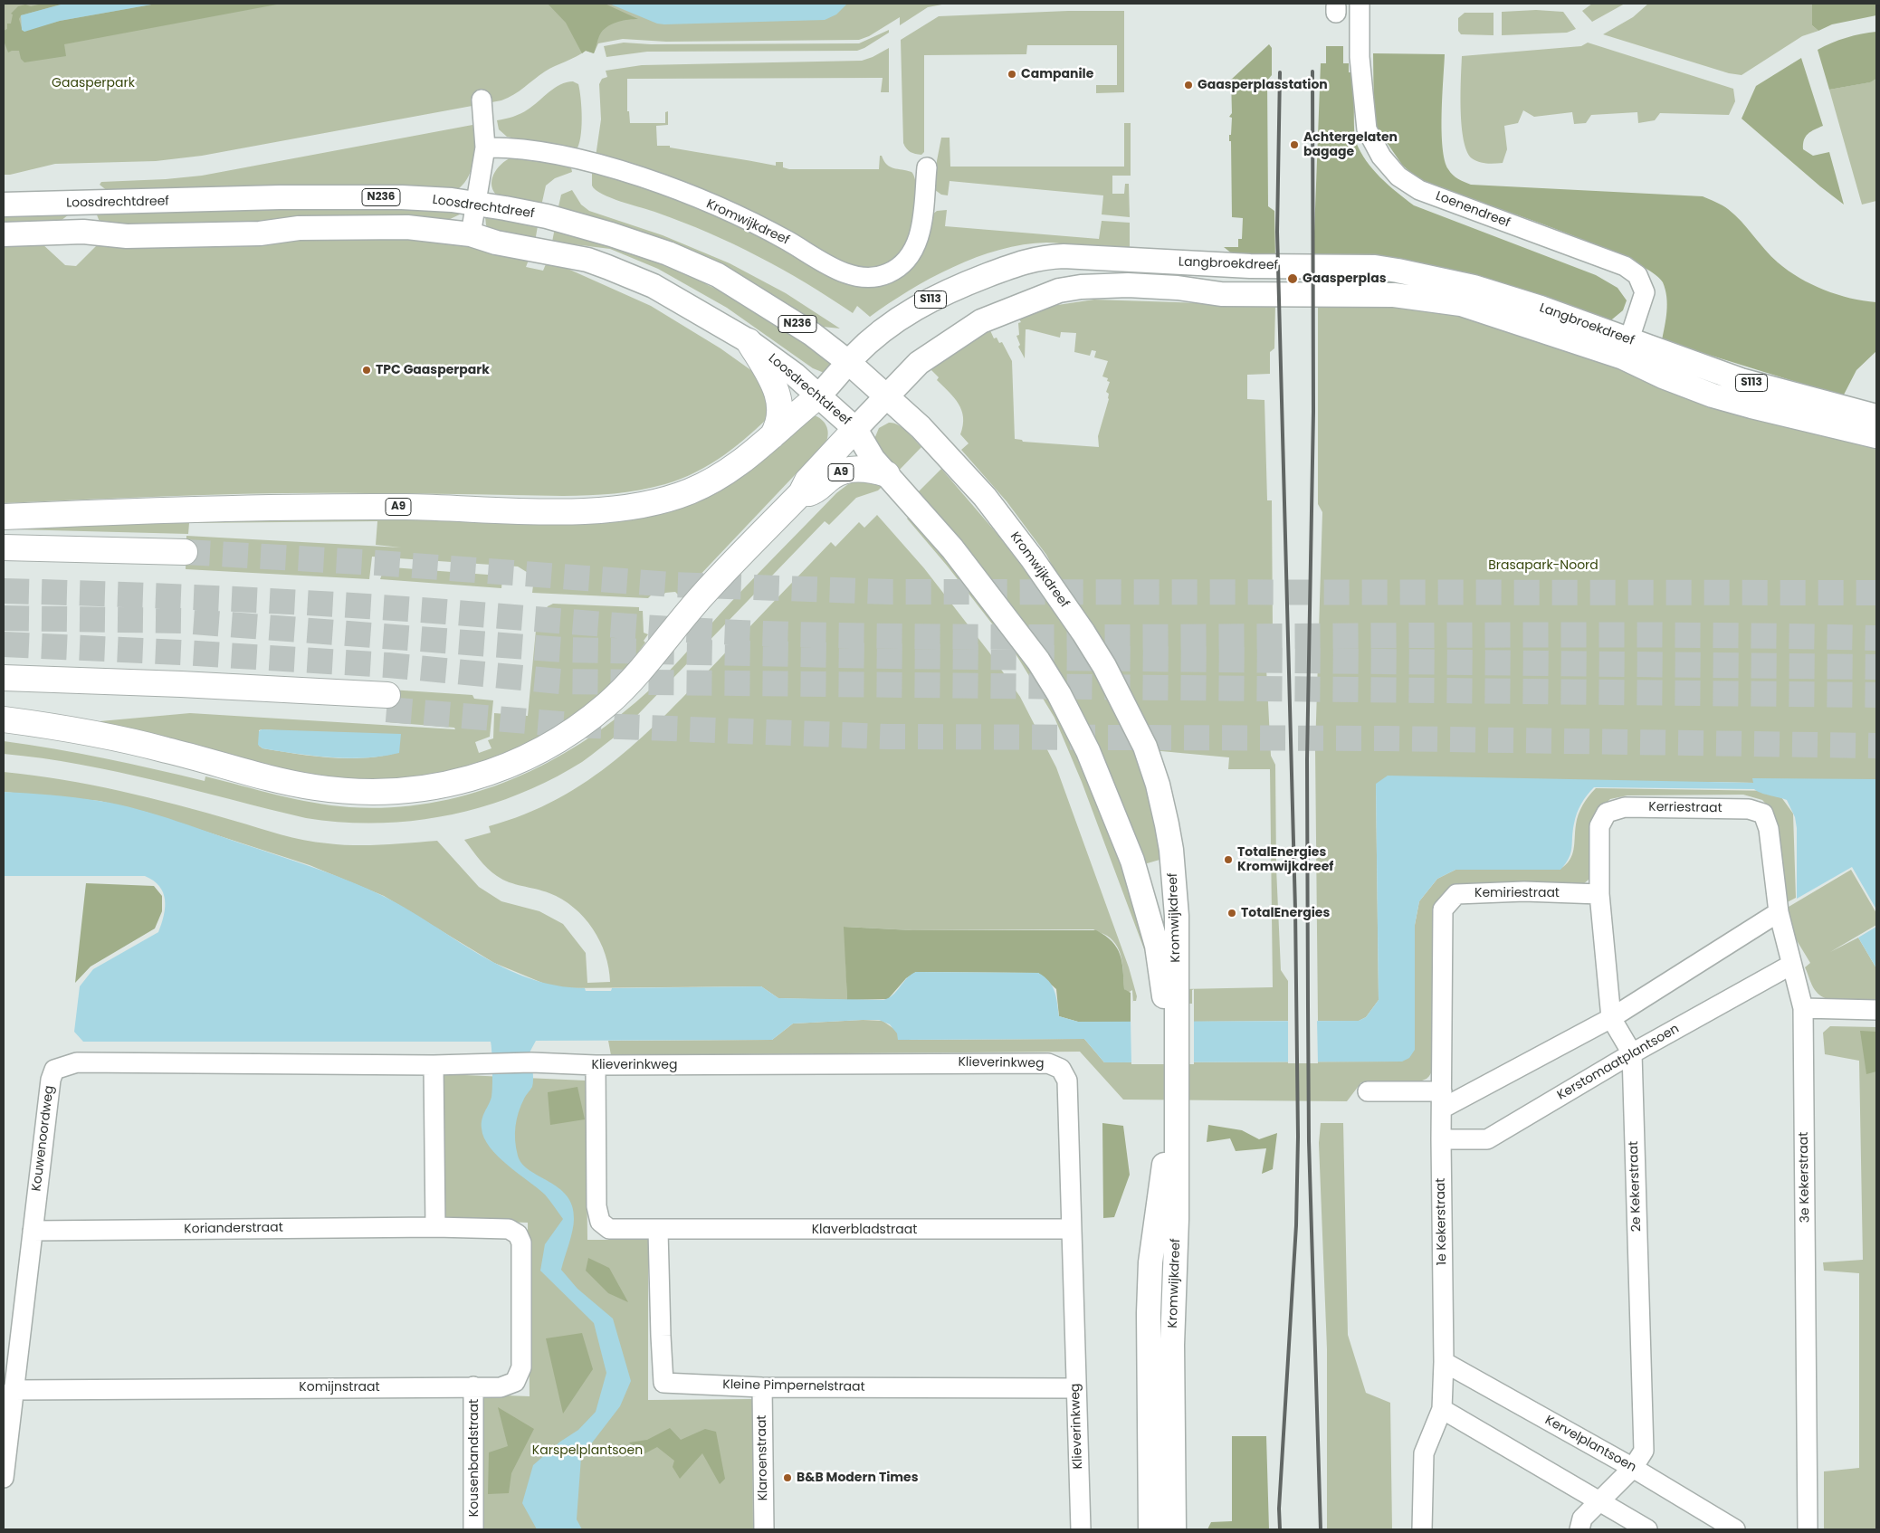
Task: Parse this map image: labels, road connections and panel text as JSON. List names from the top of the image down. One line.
{"streets":{"highway":["A9"],"main road":["N236","Loosdrechtdreef","Kromwijkdreef","Langbroekdreef","S113"],"street":["Loenendreef","Kerriestraat","Kemiriestraat","Kerstomaatplantsoen","Klieverinkweg","Kouwenoordweg","3e Kekerstraat","2e Kekerstraat","1e Kekerstraat","Korianderstraat","Klaverbladstraat","Kleine Pimpernelstraat","Komijnstraat","Kervelplantsoen","Kousenbandstraat","Klaroenstraat"]},"crossings":[["Loosdrechtdreef","Kromwijkdreef"],["Loosdrechtdreef","Langbroekdreef"],["Loosdrechtdreef","A9"],["Loenendreef","Langbroekdreef"],["Kromwijkdreef","Langbroekdreef"],["Kromwijkdreef","A9"],["Langbroekdreef","A9"],["Kerriestraat","3e Kekerstraat"],["Kerriestraat","2e Kekerstraat"],["Kemiriestraat","2e Kekerstraat"],["Kemiriestraat","1e Kekerstraat"],["Kerstomaatplantsoen","3e Kekerstraat"],["Kerstomaatplantsoen","2e Kekerstraat"],["Kerstomaatplantsoen","1e Kekerstraat"],["Klieverinkweg","Kouwenoordweg"],["Klieverinkweg","Klaverbladstraat"],["Klieverinkweg","Kleine Pimpernelstraat"],["Kouwenoordweg","Korianderstraat"],["Kouwenoordweg","Komijnstraat"],["2e Kekerstraat","Kervelplantsoen"],["1e Kekerstraat","Kervelplantsoen"],["Korianderstraat","Komijnstraat"],["Klaverbladstraat","Kleine Pimpernelstraat"],["Kleine Pimpernelstraat","Klaroenstraat"],["Komijnstraat","Kousenbandstraat"]],"parks":["Gaasperpark","Brasapark-Noord","Karspelplantsoen"],"places":["Campanile","Gaasperplasstation","Achtergelaten bagage","Gaasperplas","TPC Gaasperpark","TotalEnergies Kromwijkdreef","TotalEnergies","B&B Modern Times"]}
